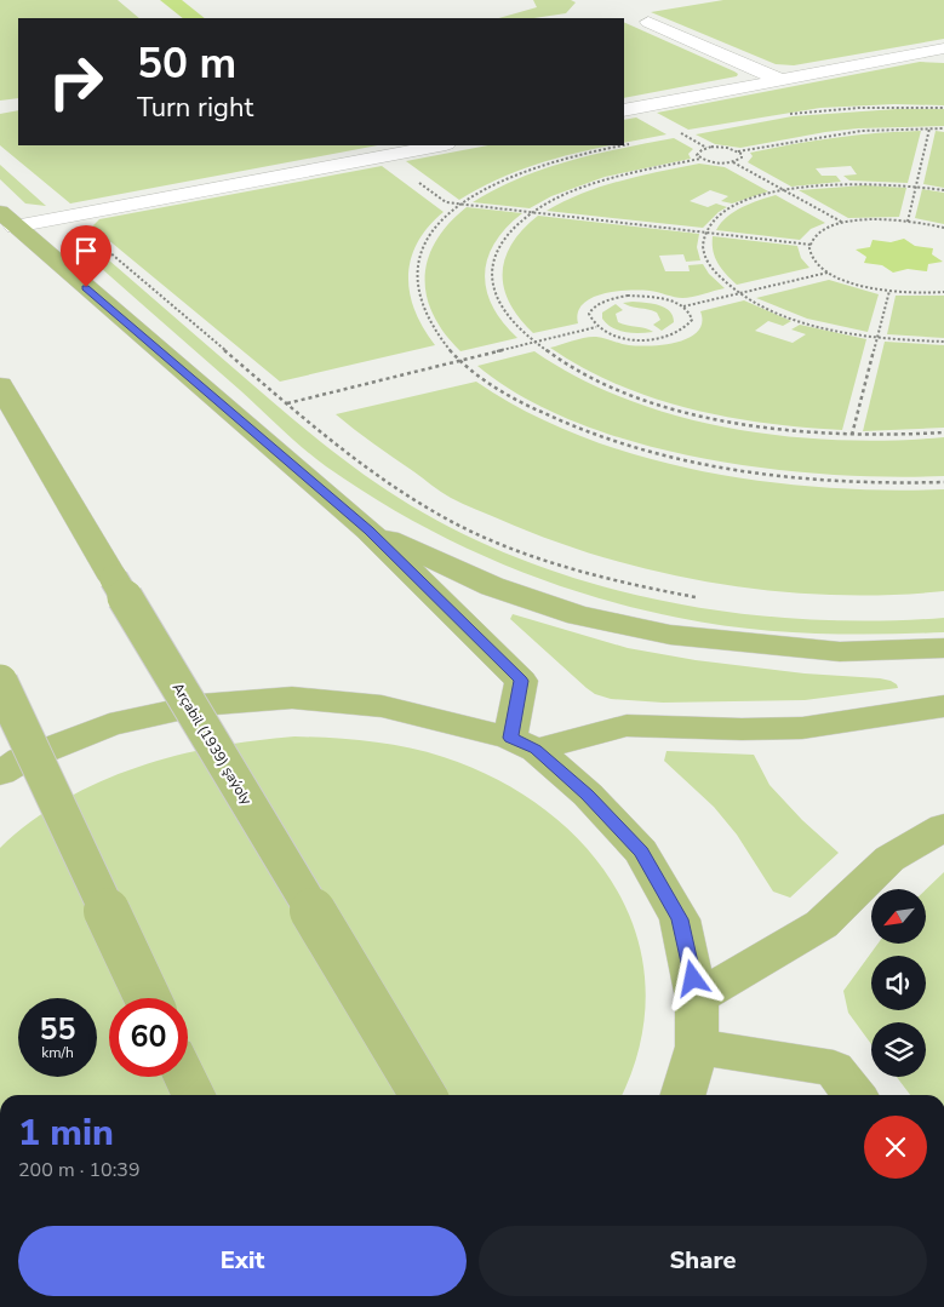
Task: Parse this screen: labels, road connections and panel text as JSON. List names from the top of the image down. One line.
{"streets":{"main road":["Arçabil (1939) şaýoly"]},"north":"bottom left","page":{"turn":["50 m","Turn right"],"speed":"55 km/h","limit":"60","heading":["1 min","200 m · 10:39"],"buttons":["Exit","Share"]}}
